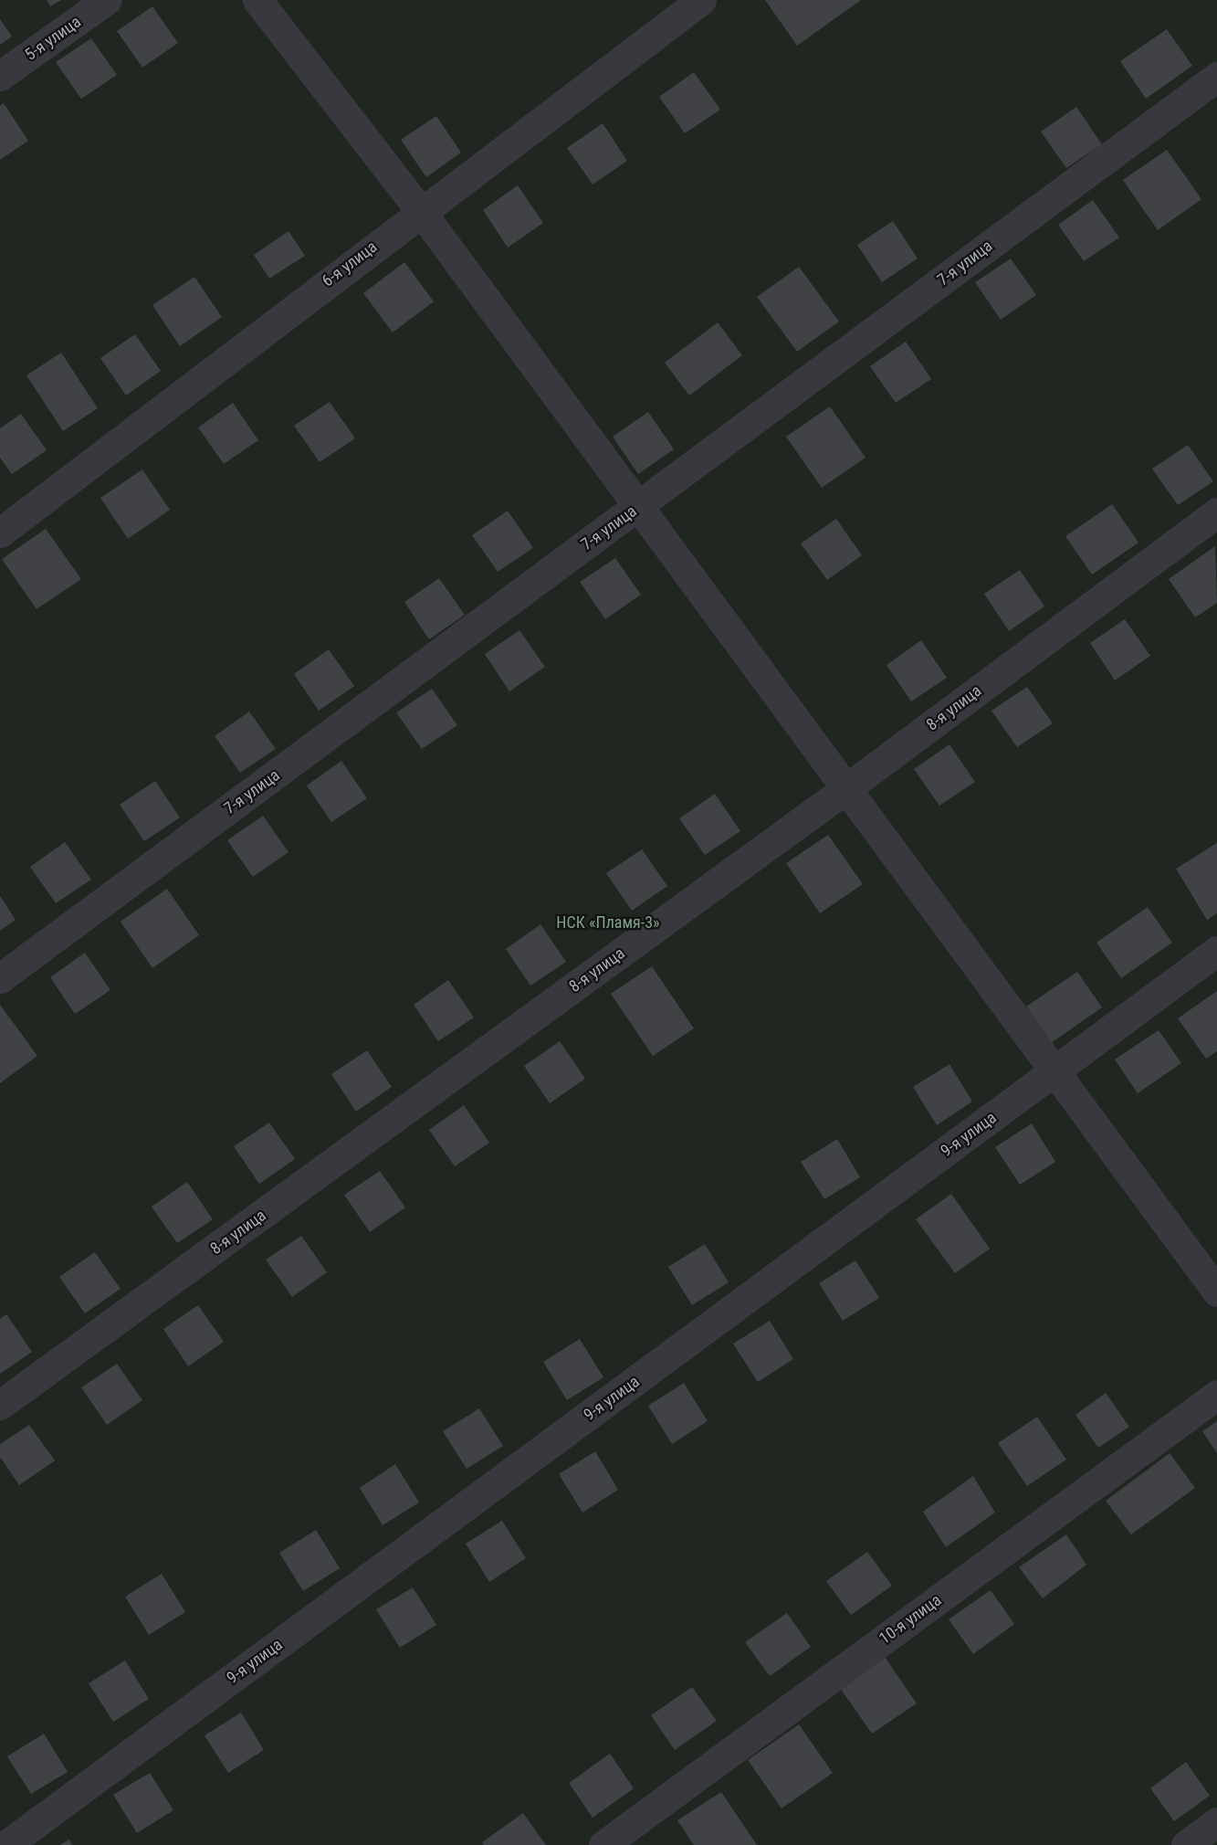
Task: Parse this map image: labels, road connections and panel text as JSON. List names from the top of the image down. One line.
{"streets":{"street":["5-я улица","7-я улица","6-я улица","8-я улица","9-я улица","10-я улица"]},"parks":["НСК «Пламя-3»"]}
